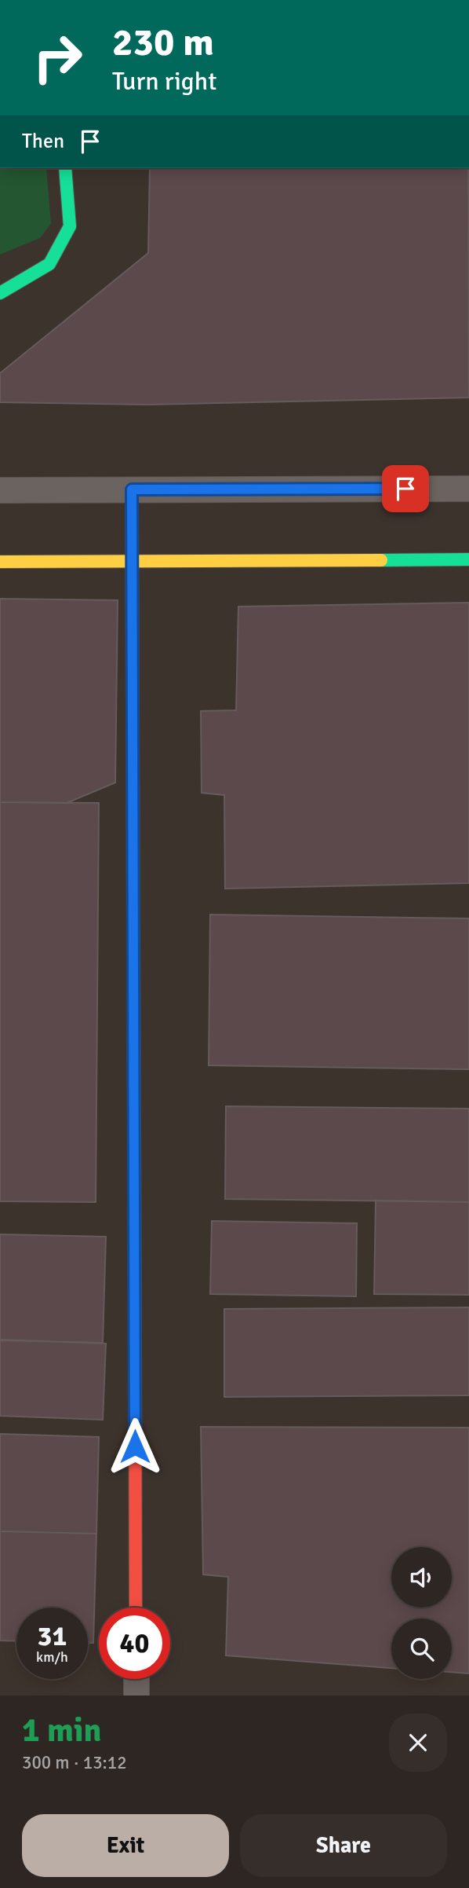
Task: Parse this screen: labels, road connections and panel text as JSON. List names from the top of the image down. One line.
{"page":{"turn":["230 m","Turn right"],"then":"Then","speed":"31 km/h","limit":"40","heading":["1 min","300 m · 13:12"],"buttons":["Exit","Share"]}}
